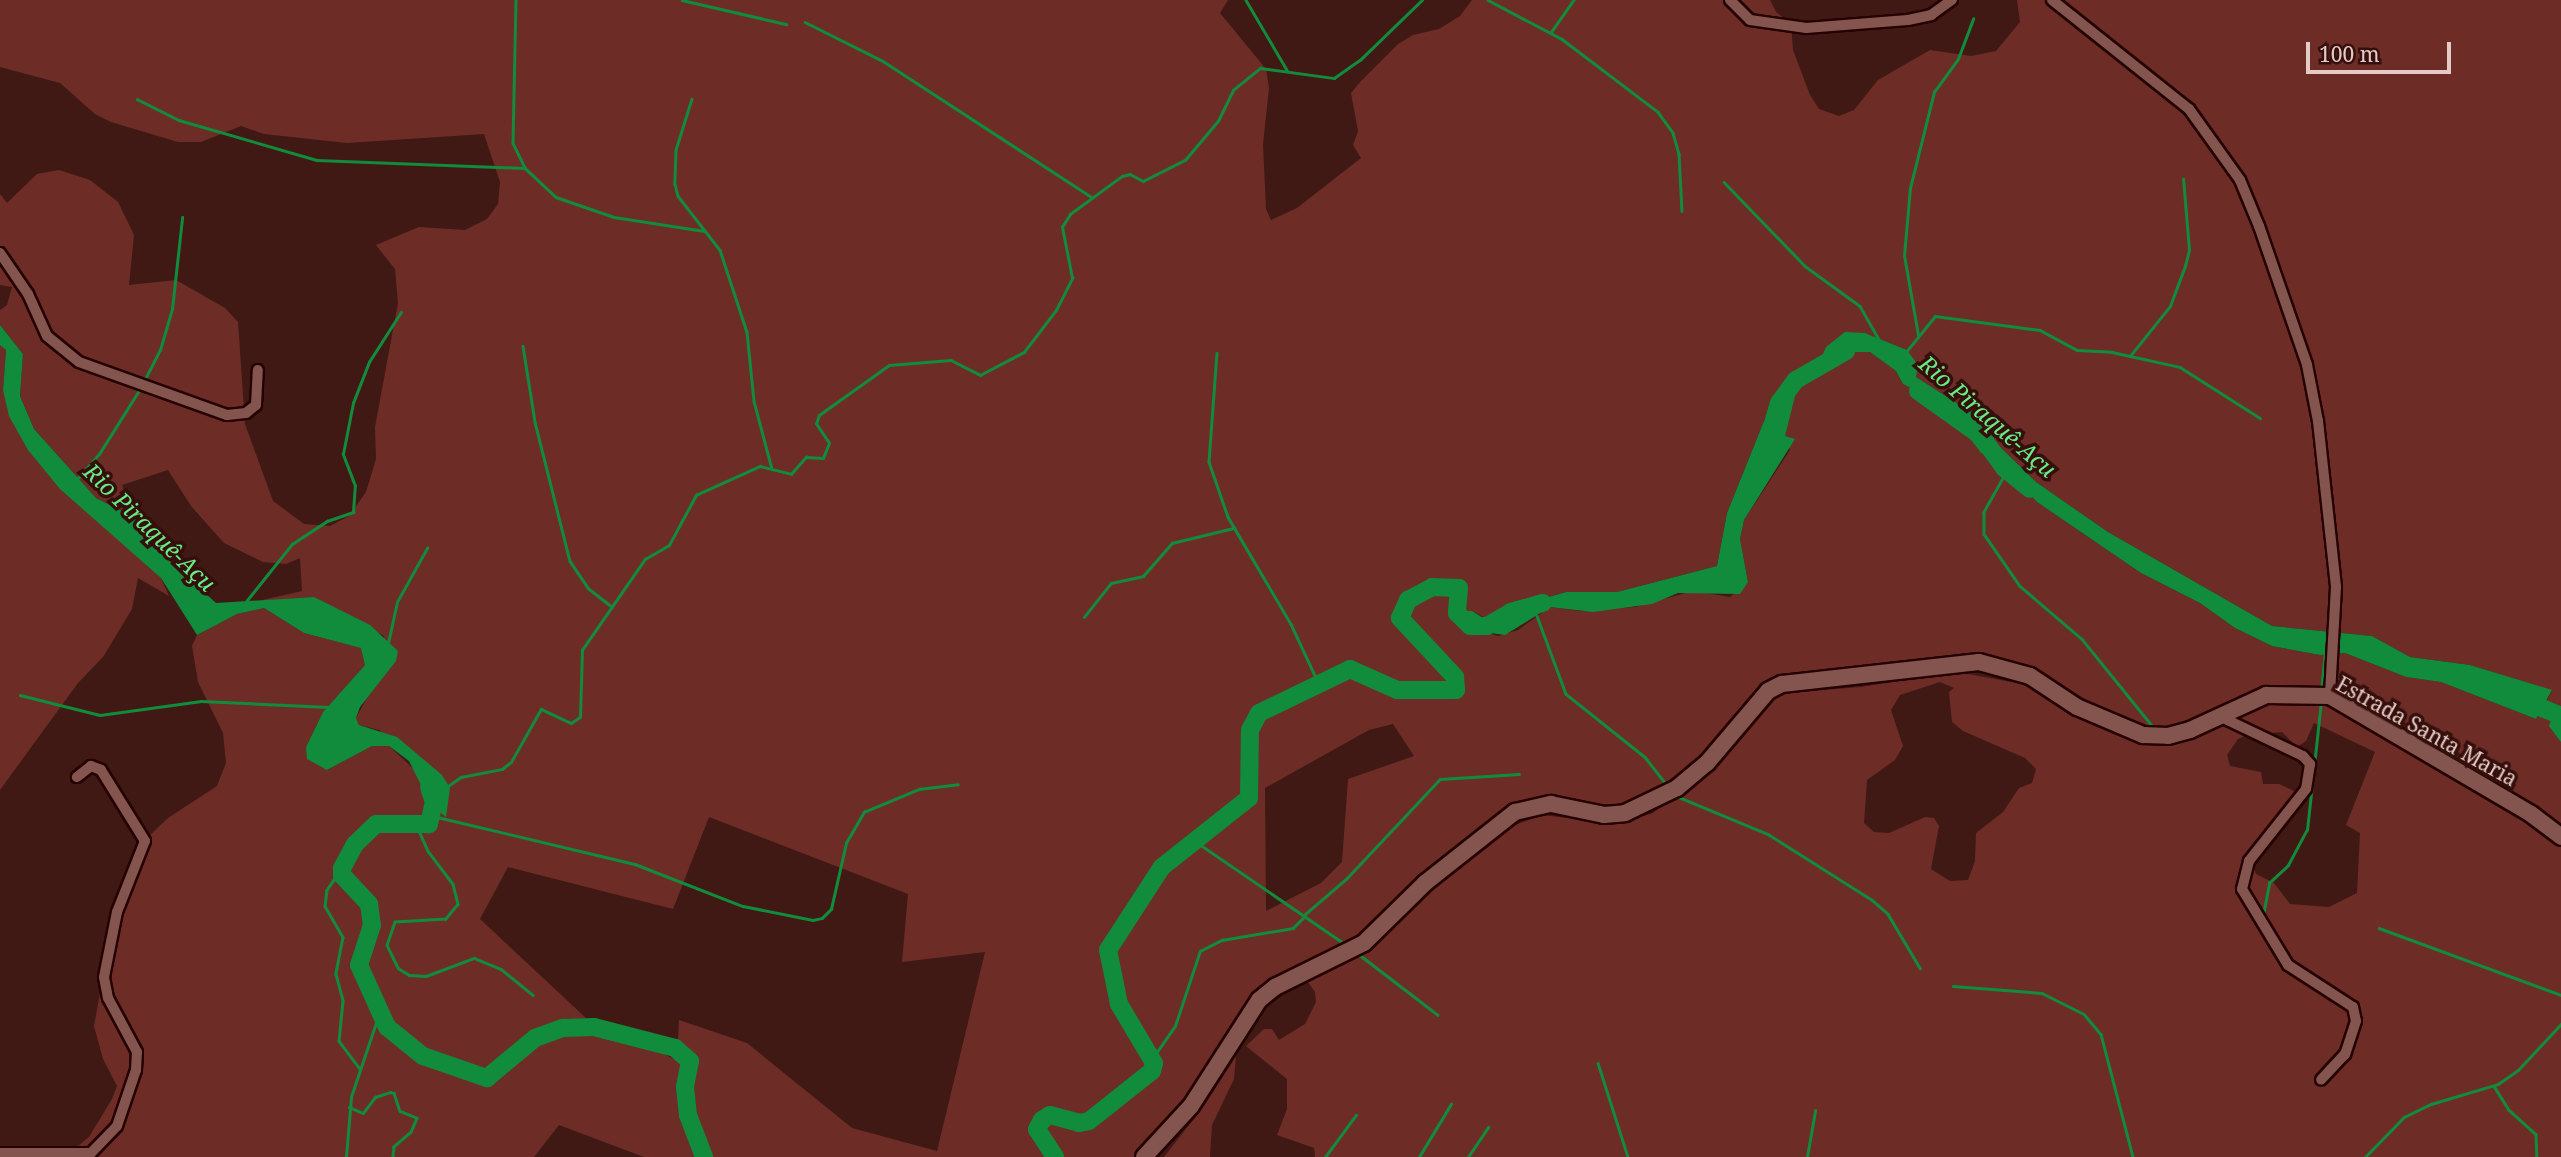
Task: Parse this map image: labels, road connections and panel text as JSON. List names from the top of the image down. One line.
{"streets":{"street":["Estrada Santa Maria"]},"water":["Rio Piraquê-Açu"],"scale_bar":"100 m"}
